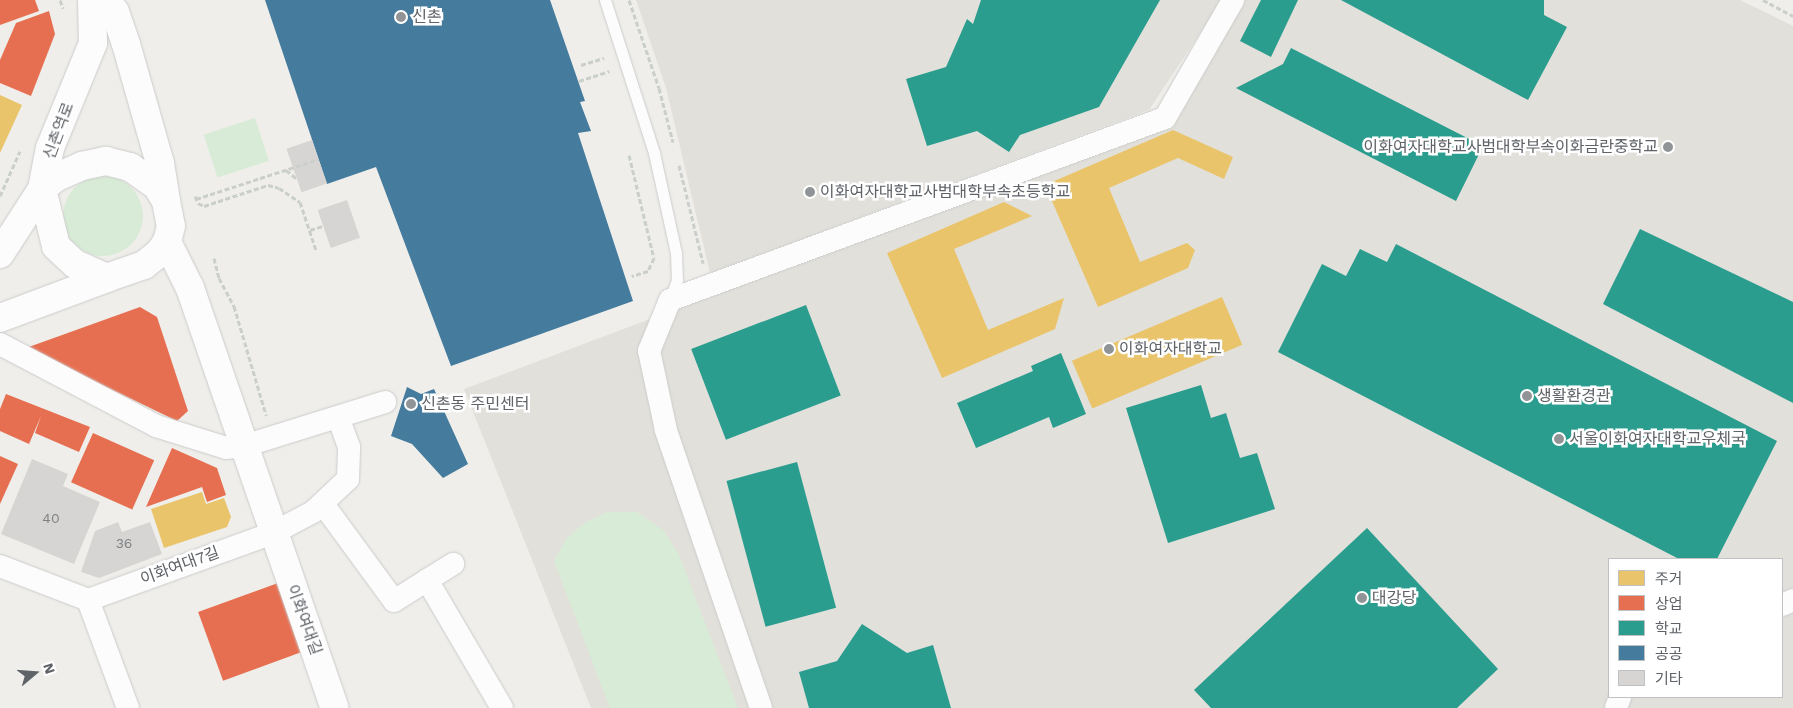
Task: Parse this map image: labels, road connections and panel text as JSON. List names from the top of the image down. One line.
{"streets":{"main road":["신촌역로","이화여대길"],"street":["이화여대7길"]},"crossings":[["신촌역로","이화여대길"],["이화여대7길","이화여대길"]],"places":["신촌","이화여자대학교사범대학부속이화금란중학교","이화여자대학교사범대학부속초등학교","이화여자대학교","생활환경관","신촌동 주민센터","서울이화여자대학교우체국","대강당"],"house_numbers":["40","36"],"legend":["주거","상업","학교","공공","기타"],"north":"right"}
